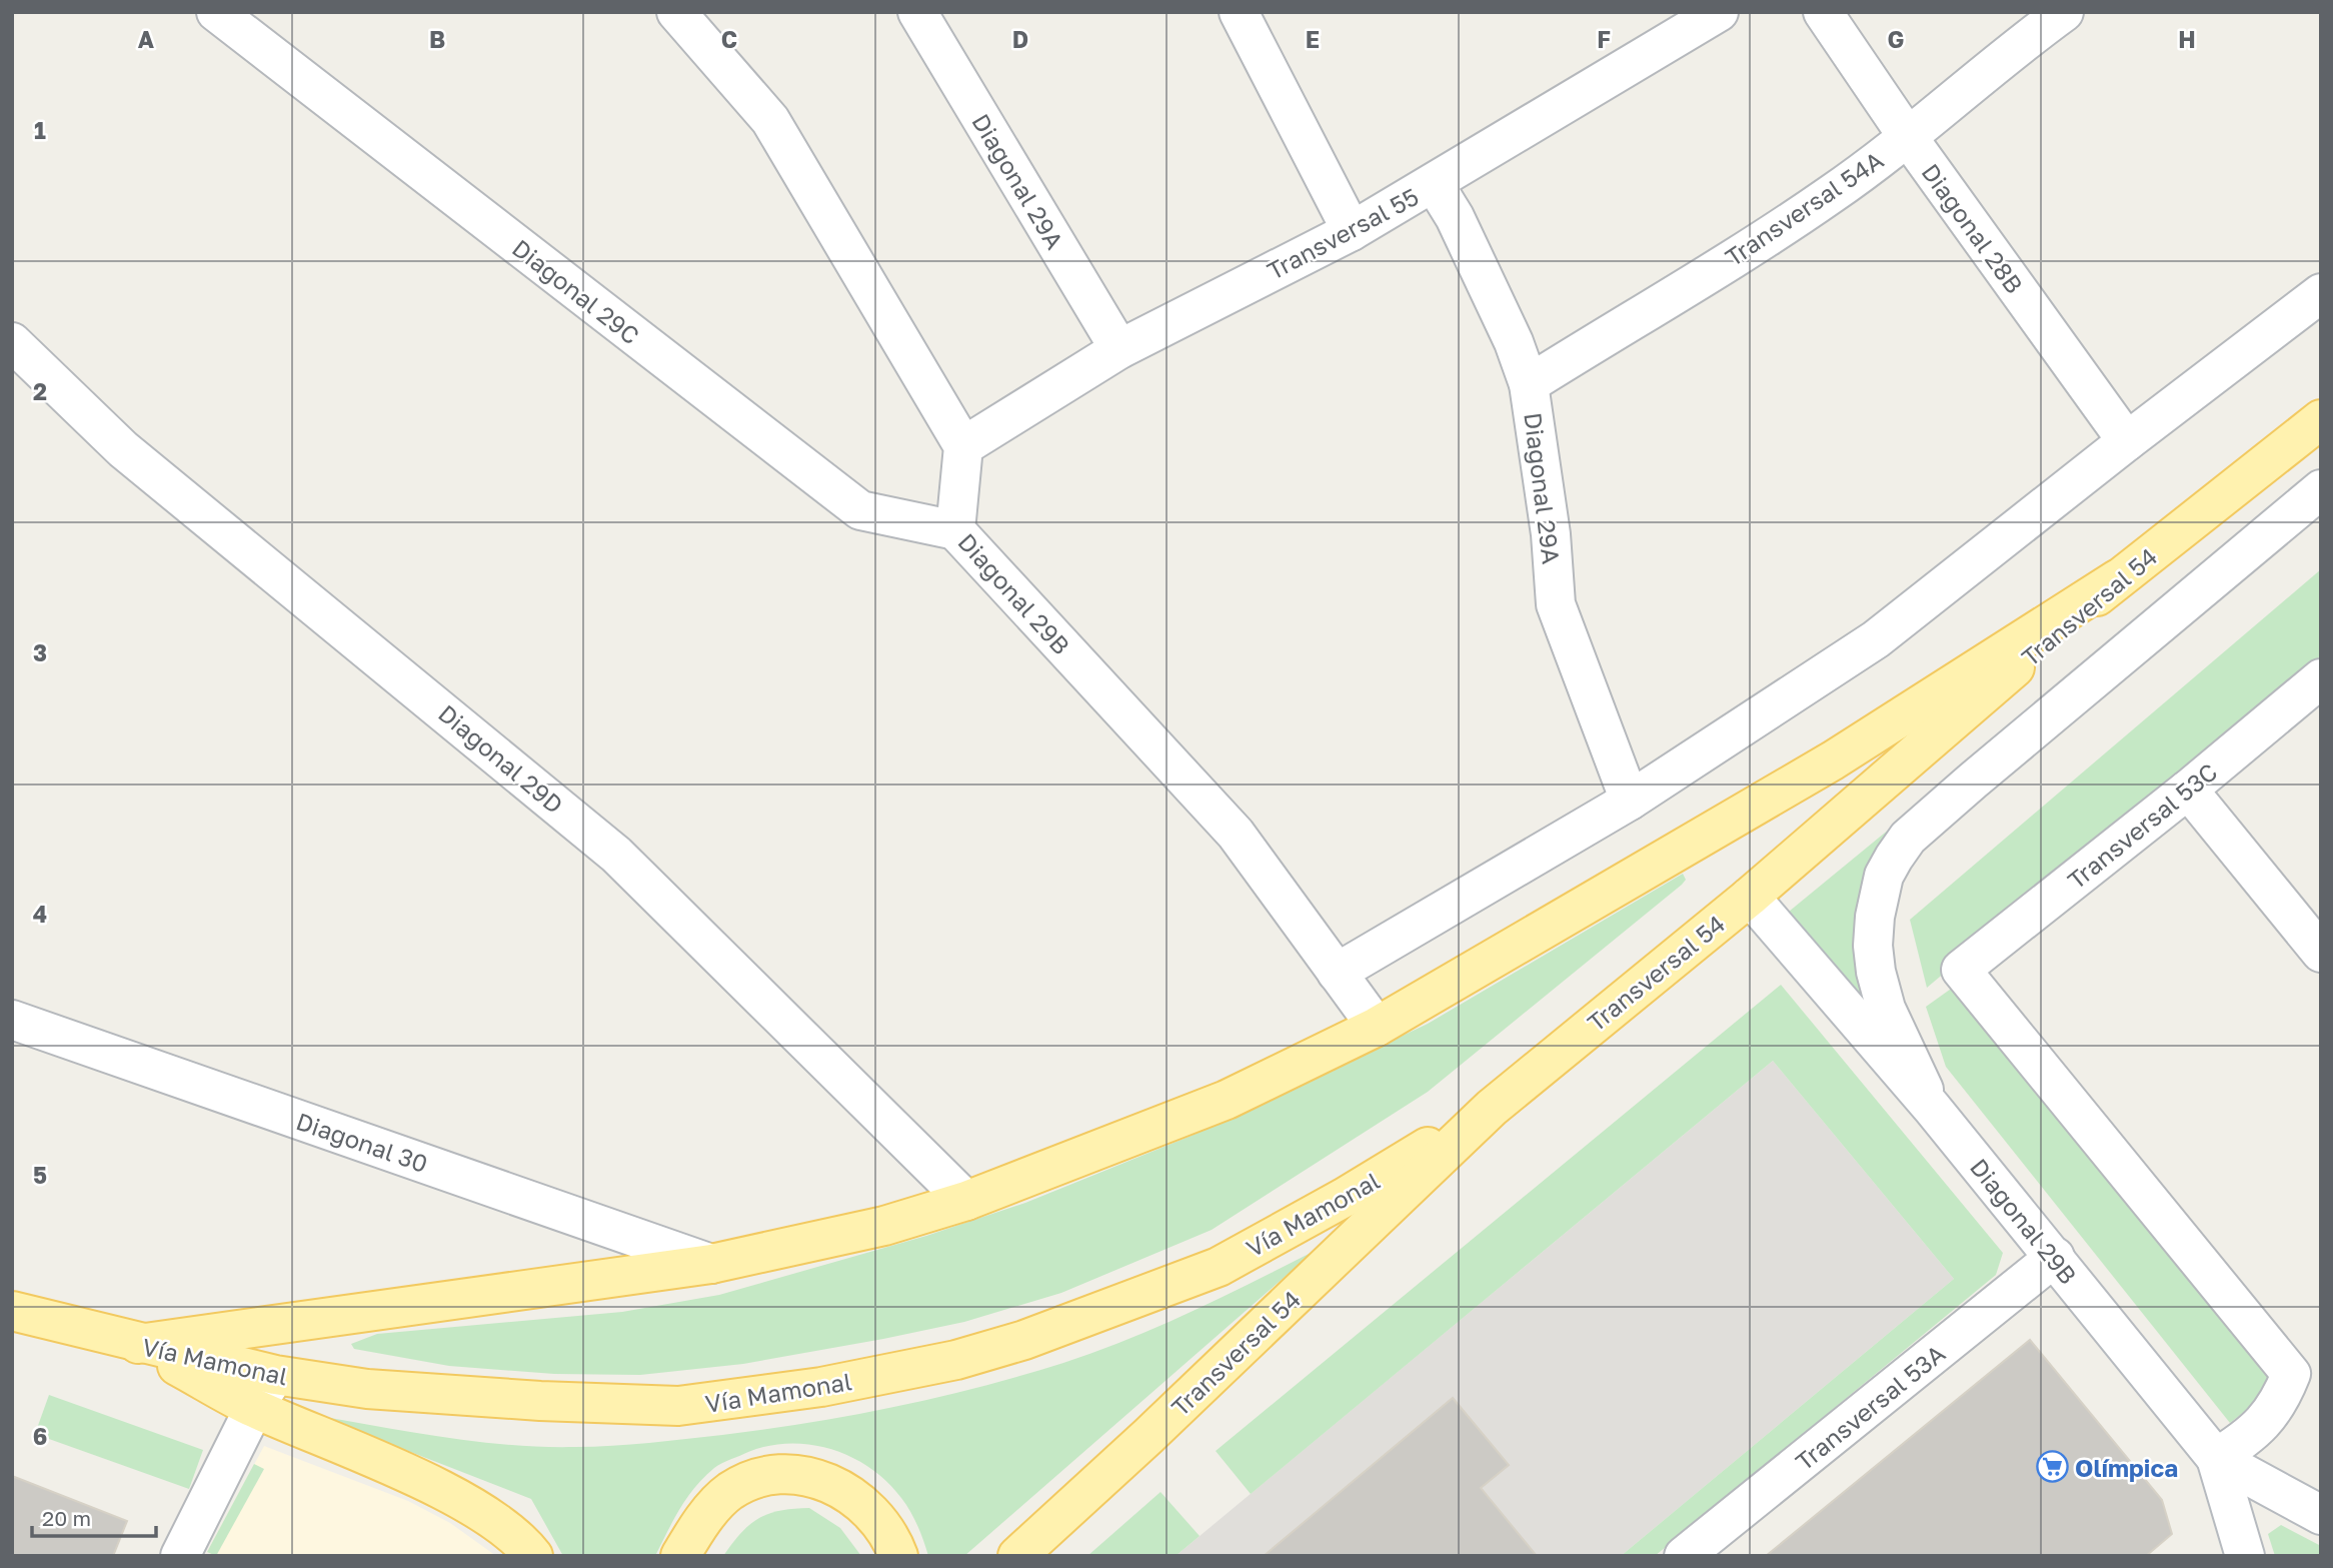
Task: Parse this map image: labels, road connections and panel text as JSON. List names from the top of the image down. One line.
{"streets":{"main road":["Transversal 54","Vía Mamonal"],"street":["Diagonal 29A","Transversal 54A","Diagonal 28B","Transversal 55","Diagonal 29C","Diagonal 29B","Diagonal 29D","Transversal 53C","Diagonal 30","Transversal 53A"]},"crossings":[["Diagonal 29A","Transversal 54A"],["Diagonal 29A","Transversal 55"],["Transversal 54A","Diagonal 28B"],["Transversal 55","Diagonal 29B"],["Diagonal 29C","Diagonal 29B"],["Diagonal 29B","Transversal 54"],["Diagonal 29B","Transversal 53C"],["Diagonal 29B","Transversal 53A"],["Transversal 54","Vía Mamonal"]],"places":{"supermarket":["Olímpica"]},"scale_bar":"20 m","grid":{"columns":["A","B","C","D","E","F","G","H"],"rows":["1","2","3","4","5","6"]}}
